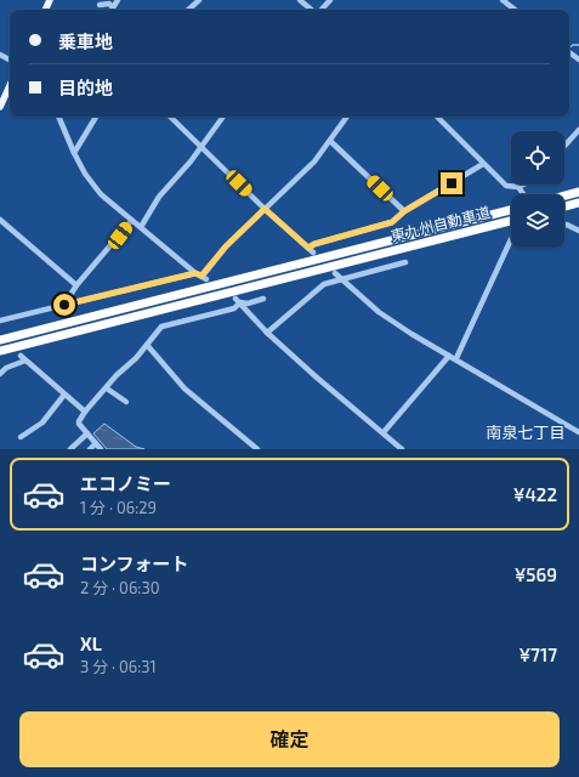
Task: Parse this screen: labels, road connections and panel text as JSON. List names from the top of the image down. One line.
{"streets":{"highway":["東九州自動車道"]},"districts":["南泉七丁目"],"page":{"banner":["乗車地","目的地"],"list":[{"name":"エコノミー","note":"1 分 · 06:29","value":"¥422"},{"name":"コンフォート","note":"2 分 · 06:30","value":"¥569"},{"name":"XL","note":"3 分 · 06:31","value":"¥717"}],"buttons":"確定"}}
